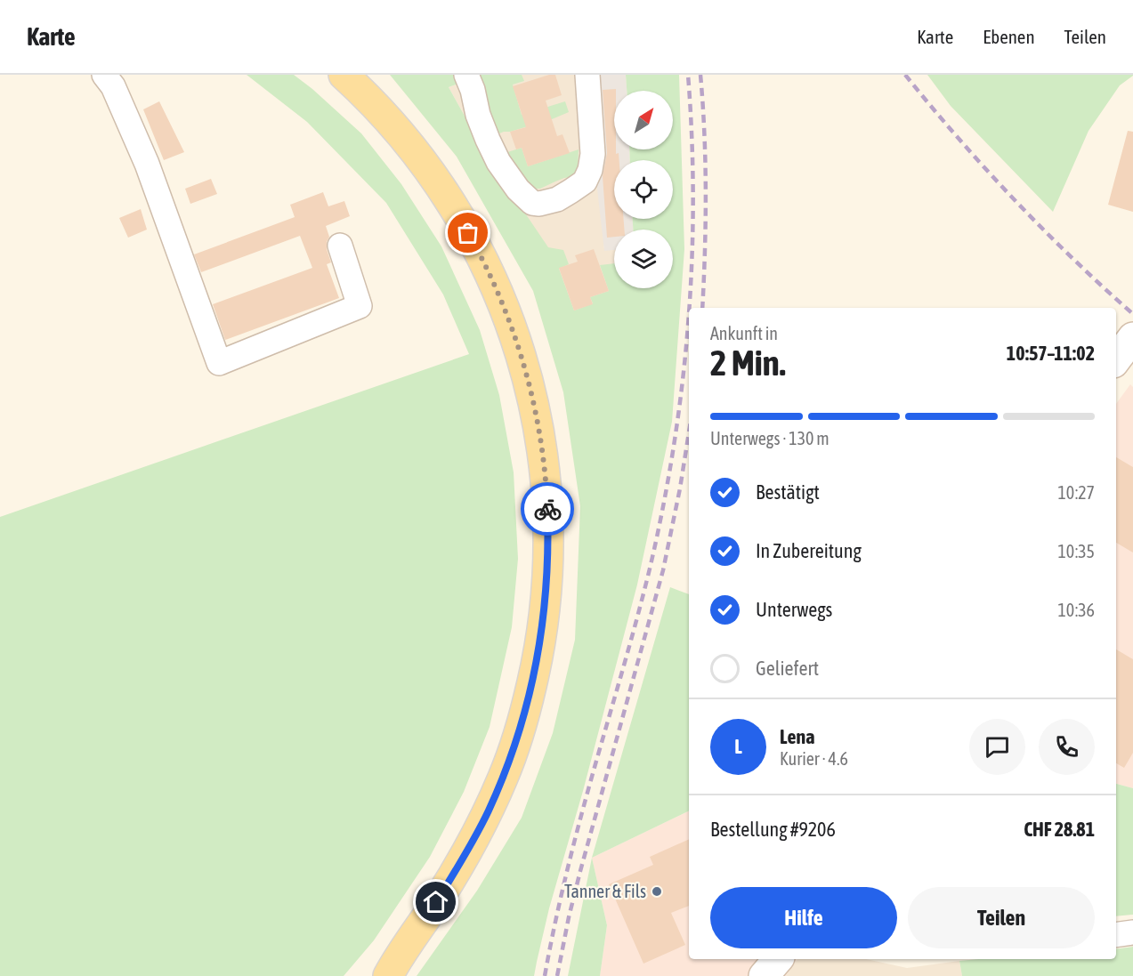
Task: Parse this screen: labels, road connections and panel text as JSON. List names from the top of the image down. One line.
{"places":["Tanner & Fils"],"north":"top right","page":{"header":"Karte","nav":["Karte","Ebenen","Teilen"],"heading":["2 Min.","Ankunft in","10:57–11:02"],"panel":["Lena","Kurier · 4.6","Bestellung #9206","CHF 28.81"],"bar":"Unterwegs · 130 m","list":[["Bestätigt","10:27"],["In Zubereitung","10:35"],["Unterwegs","10:36"],"Geliefert"],"round":"L","buttons":["Hilfe","Teilen"]}}
